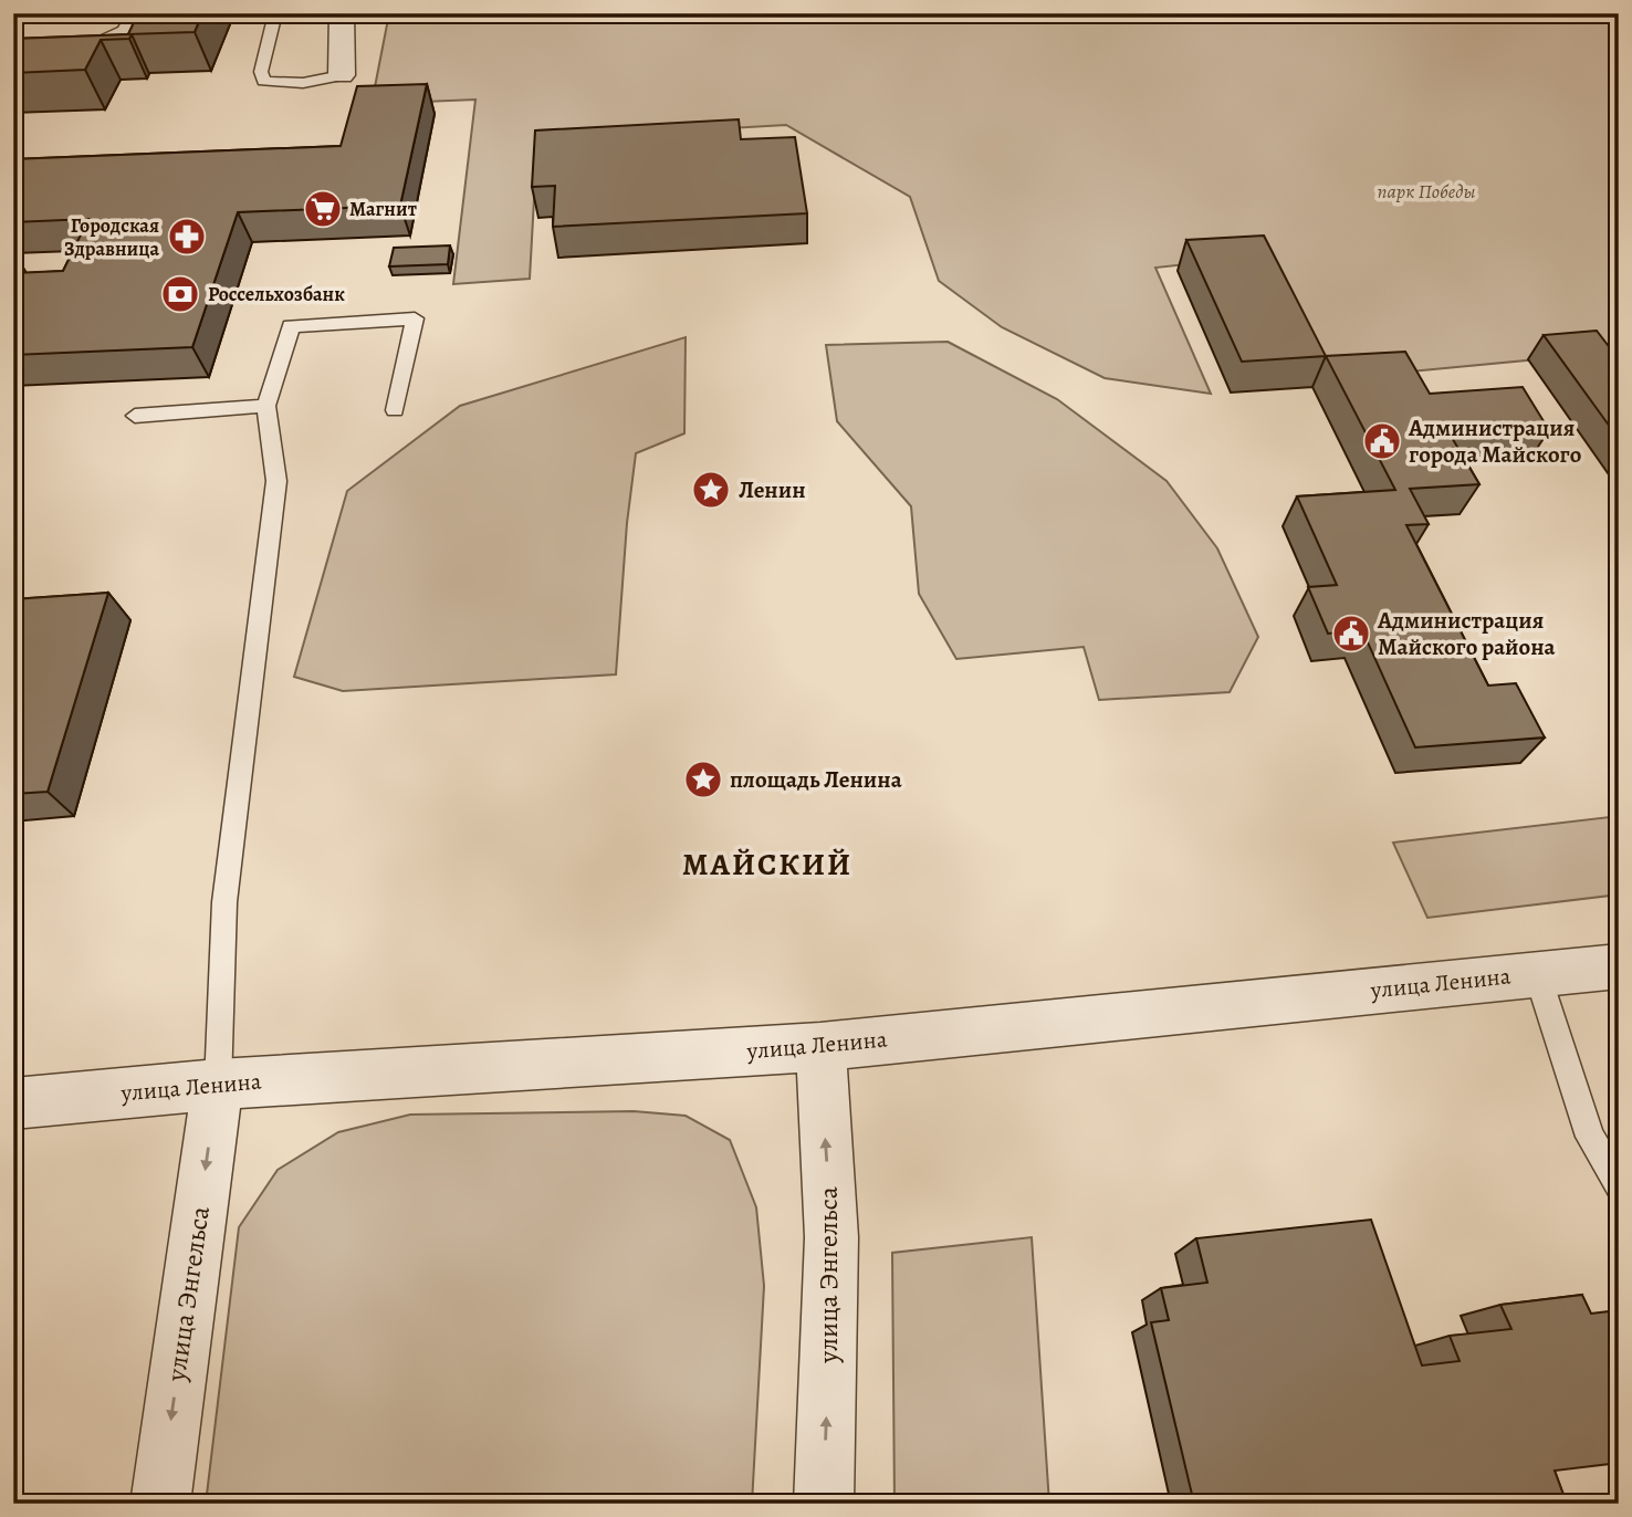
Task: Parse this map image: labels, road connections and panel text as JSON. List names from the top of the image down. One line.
{"streets":{"street":["улица Ленина","улица Энгельса"]},"crossings":[["улица Ленина","улица Энгельса"]],"districts":["МАЙСКИЙ"],"parks":["парк Победы"],"places":{"supermarket":["Магнит"],"pharmacy":["Городская Здравница"],"bank":["Россельхозбанк"],"public building":["Администрация города Майского","Администрация Майского района"],"place":["Ленин","площадь Ленина"]}}
